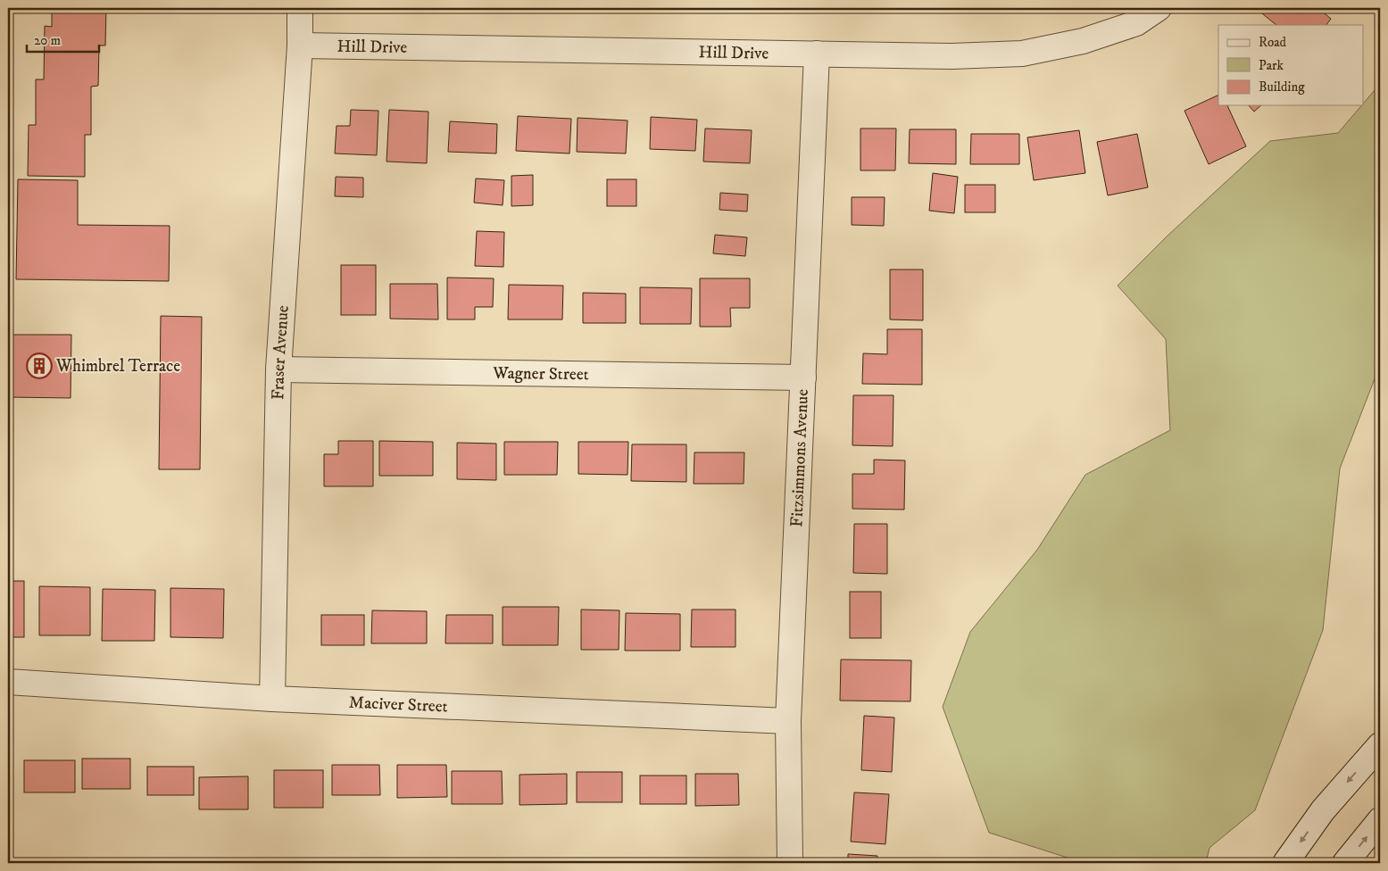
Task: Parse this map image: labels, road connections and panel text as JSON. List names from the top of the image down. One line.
{"streets":{"street":["Hill Drive","Fraser Avenue","Wagner Street","Fitzsimmons Avenue","Maciver Street"]},"crossings":[["Hill Drive","Fraser Avenue"],["Hill Drive","Fitzsimmons Avenue"],["Fraser Avenue","Wagner Street"],["Fraser Avenue","Maciver Street"],["Wagner Street","Fitzsimmons Avenue"],["Fitzsimmons Avenue","Maciver Street"]],"places":{"building":["Whimbrel Terrace"]},"legend":["Road","Park","Building"],"scale_bar":"20 m"}
